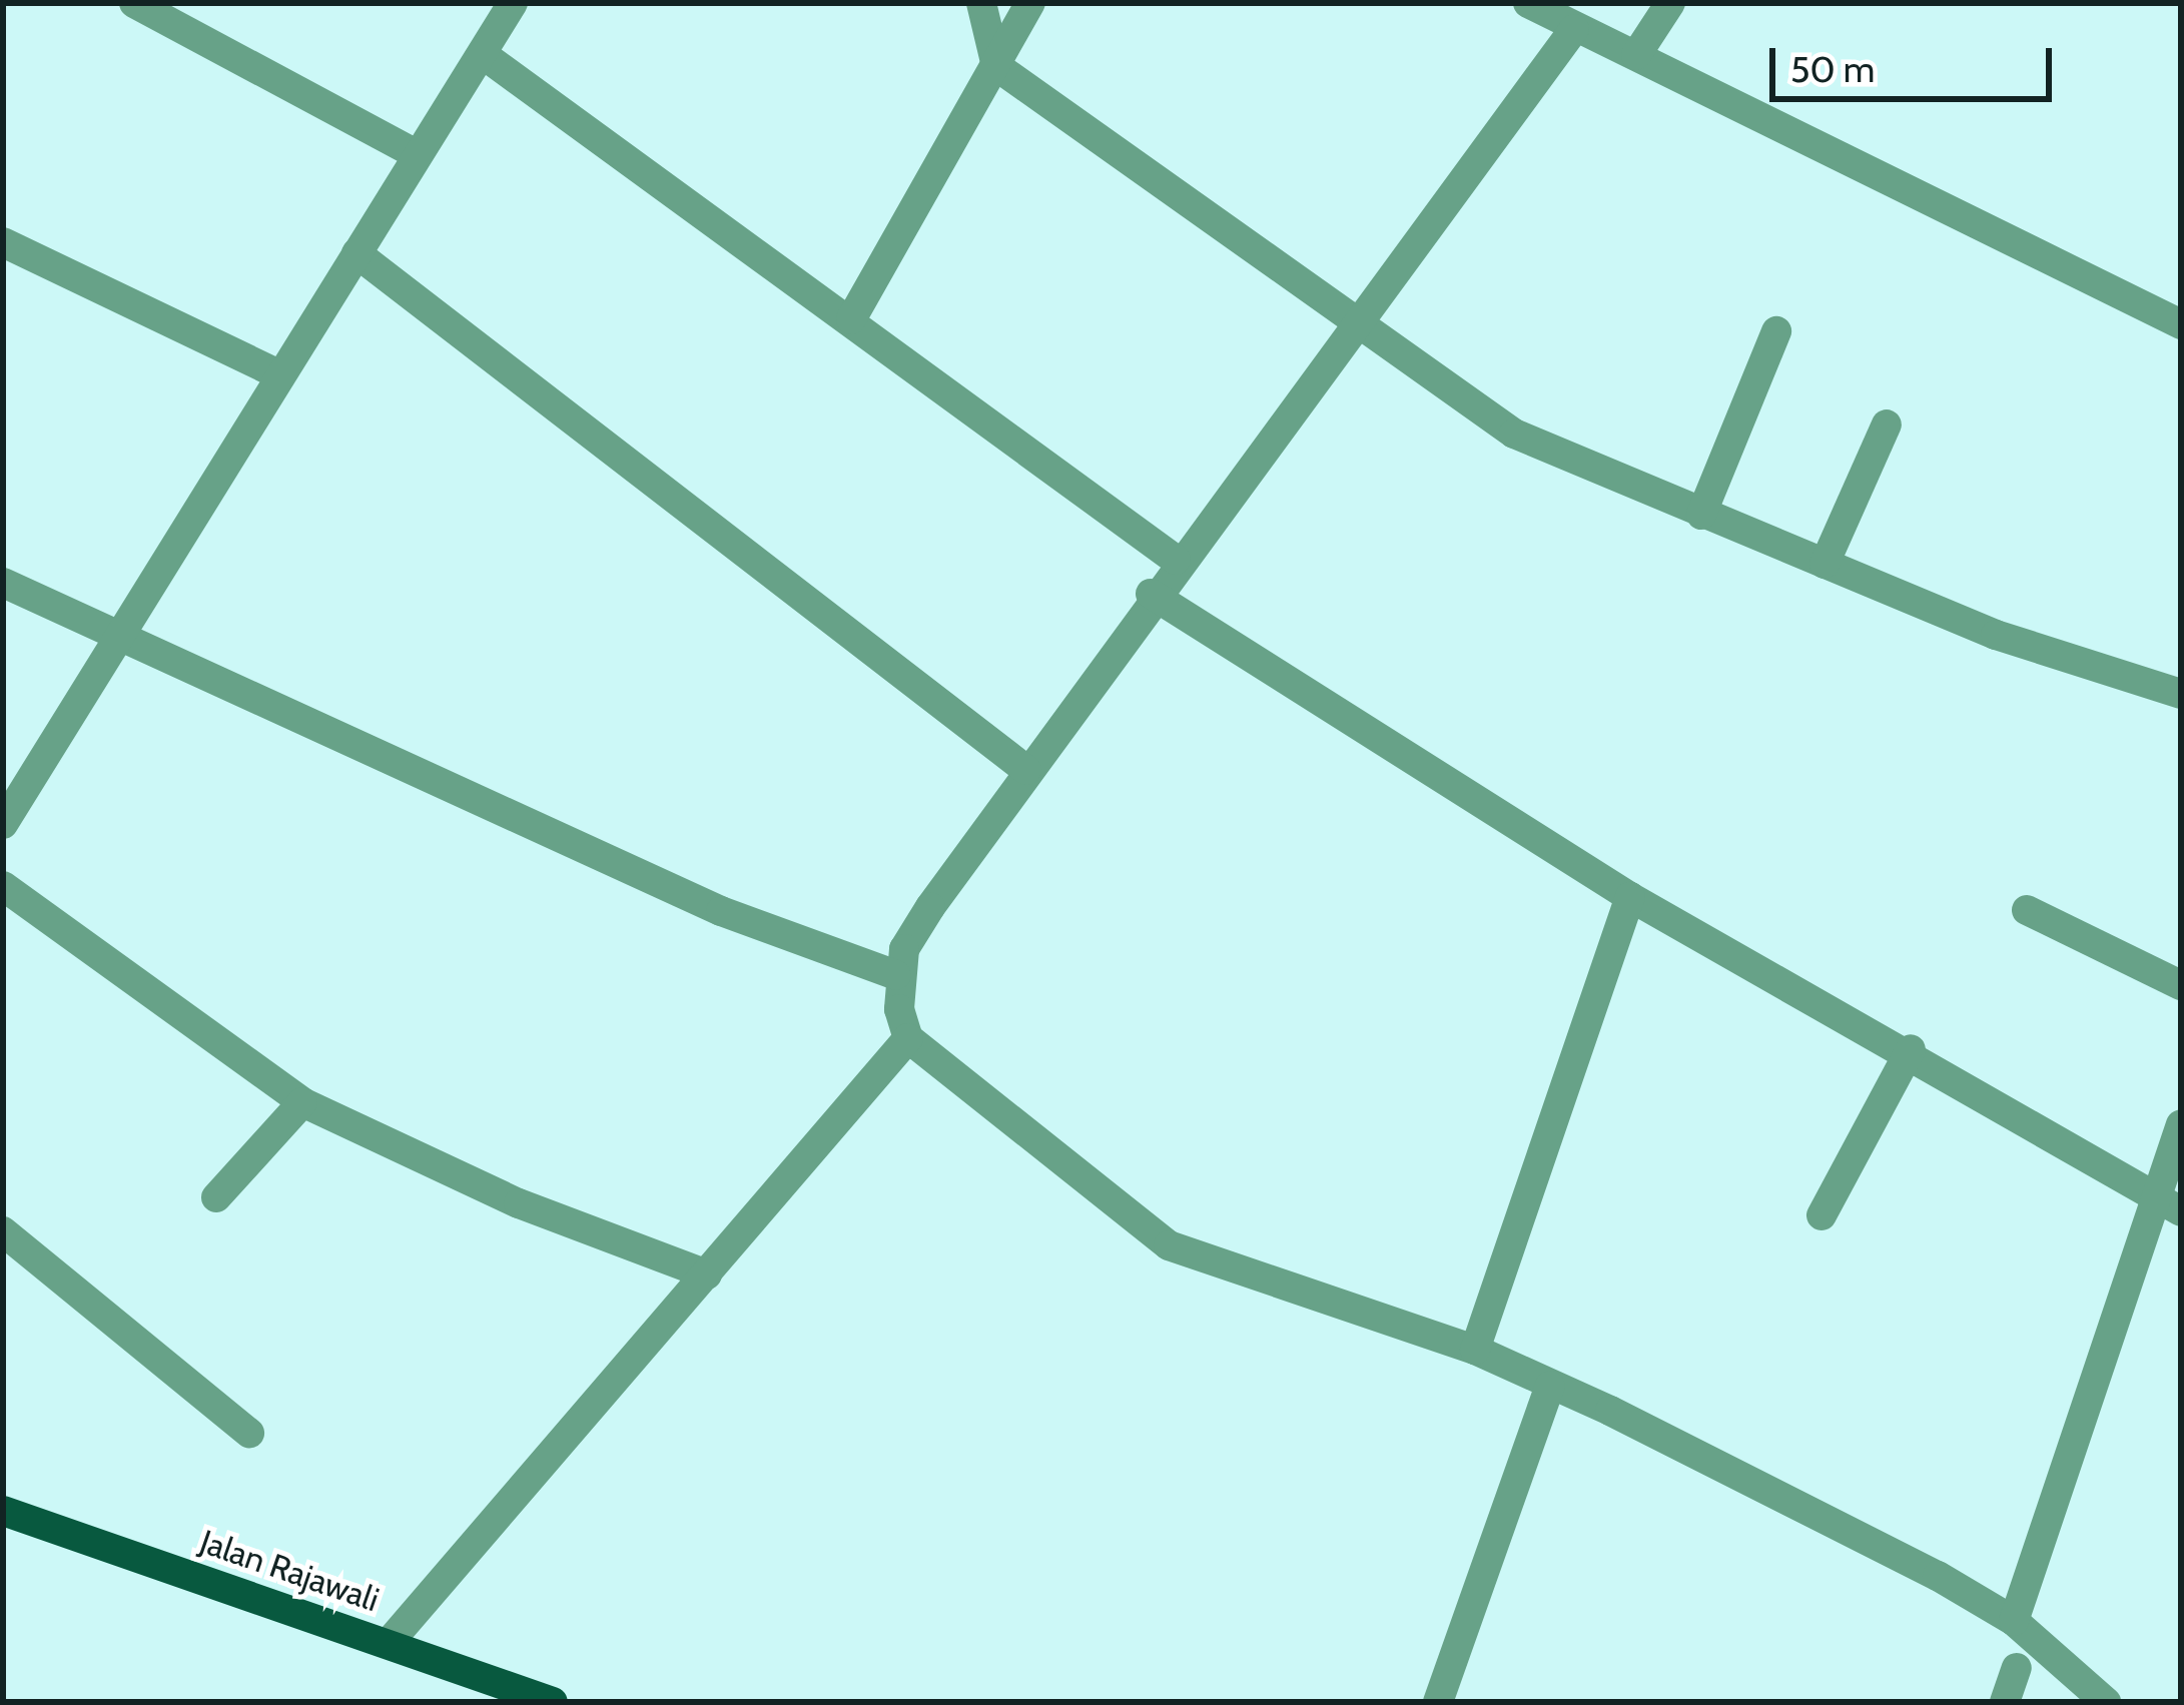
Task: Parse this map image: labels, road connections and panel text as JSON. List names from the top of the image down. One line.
{"streets":{"main road":["Jalan Rajawali"]},"scale_bar":"50 m"}
